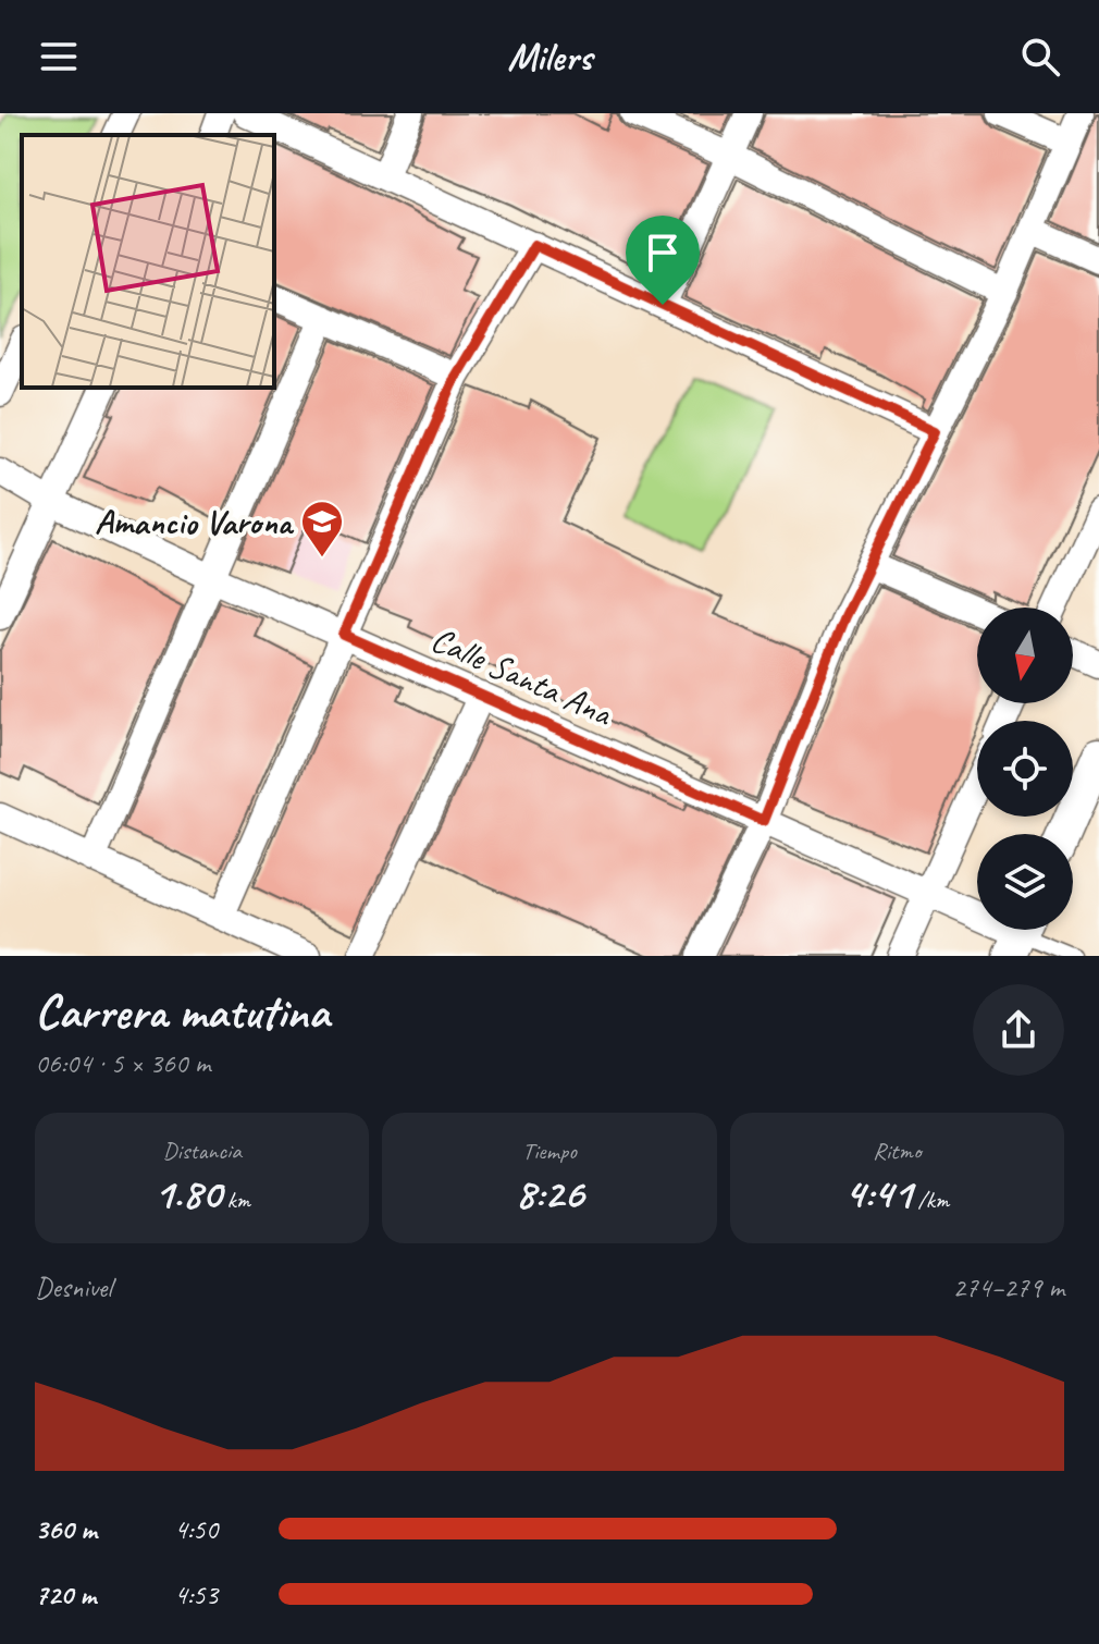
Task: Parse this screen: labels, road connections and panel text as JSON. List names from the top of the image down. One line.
{"streets":{"street":["Calle Santa Ana"]},"places":{"school or university":["Amancio Varona"]},"north":"bottom","page":{"header":"Milers","heading":["Carrera matutina","06:04 · 5 × 360 m"],"stats":[["Distancia","1.80 km"],["Tiempo","8:26"],["Ritmo","4:41 /km"]],"chart":["Desnivel","274–279 m"],"list":[{"name":"360 m","note":"4:50"},{"name":"720 m","note":"4:53"}]}}
